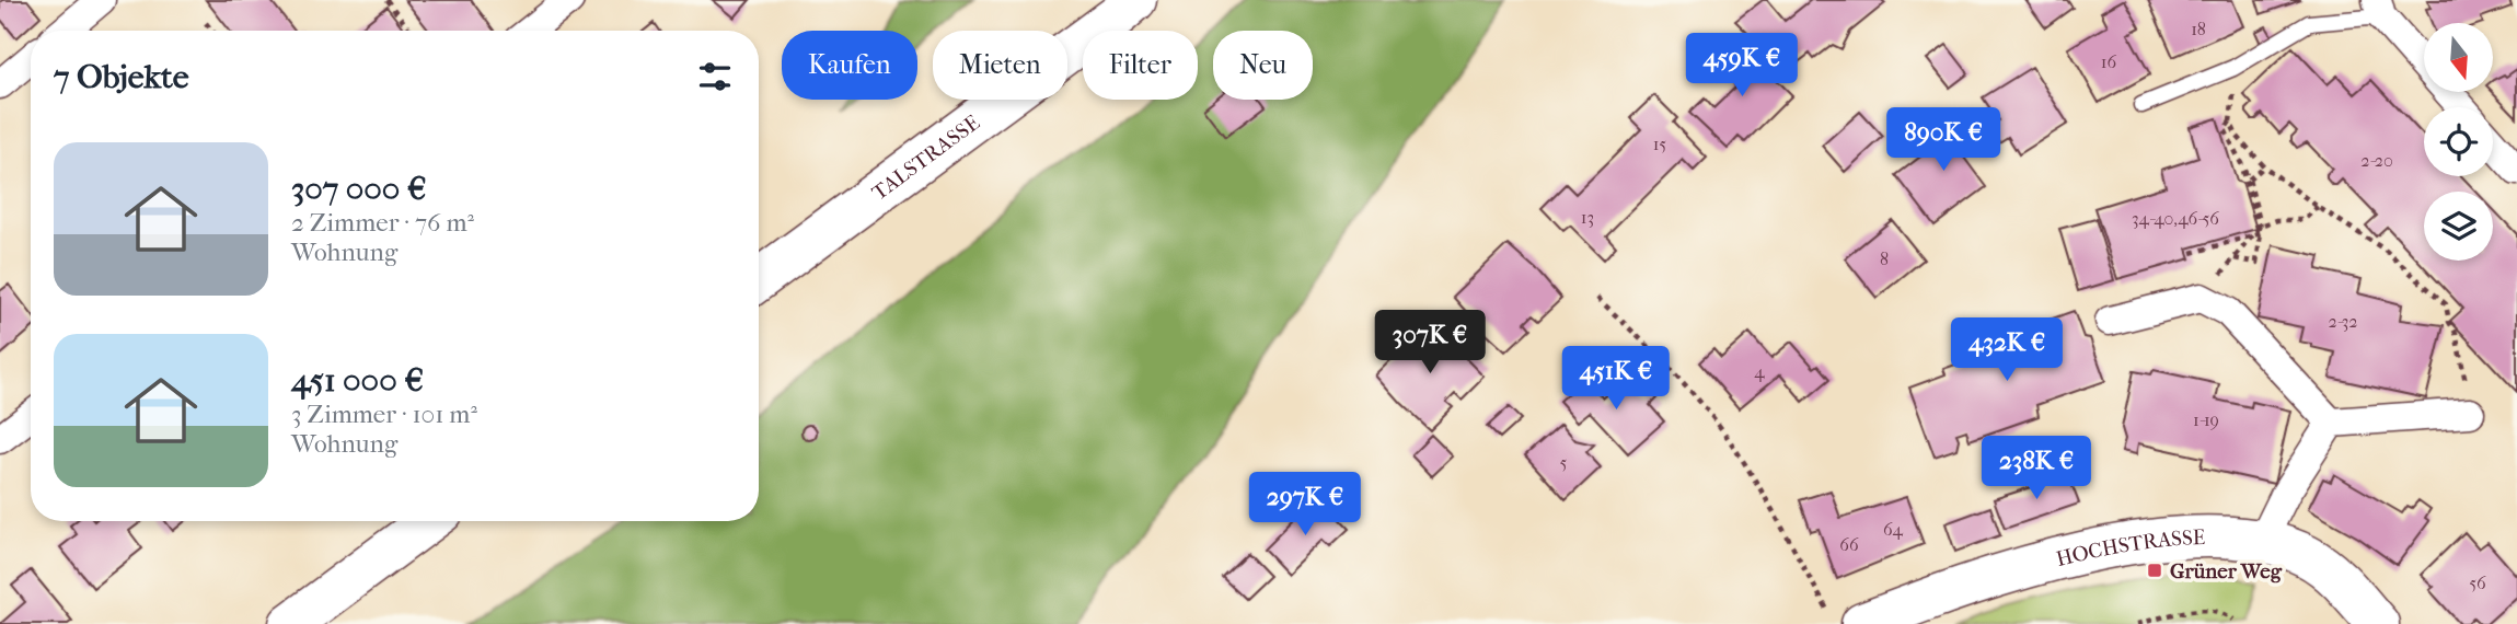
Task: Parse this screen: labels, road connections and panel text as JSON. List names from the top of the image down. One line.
{"streets":{"main road":["TALSTRASSE","HOCHSTRASSE"]},"places":{"transit":["Grüner Weg"]},"house_numbers":["18","16","15","2-20","13","34-40,46-56","8","2-32","4","1-19","5","64","66","56"],"north":"bottom","page":{"chip":["Kaufen","Mieten","Filter","Neu"],"heading":"7 Objekte","price":["459K €","890K €","307K €","432K €","451K €","238K €","297K €"],"list":[{"name":"307 000 €","note":"2 Zimmer · 76 m² · Wohnung"},{"name":"451 000 €","note":"3 Zimmer · 101 m² · Wohnung"}]}}
